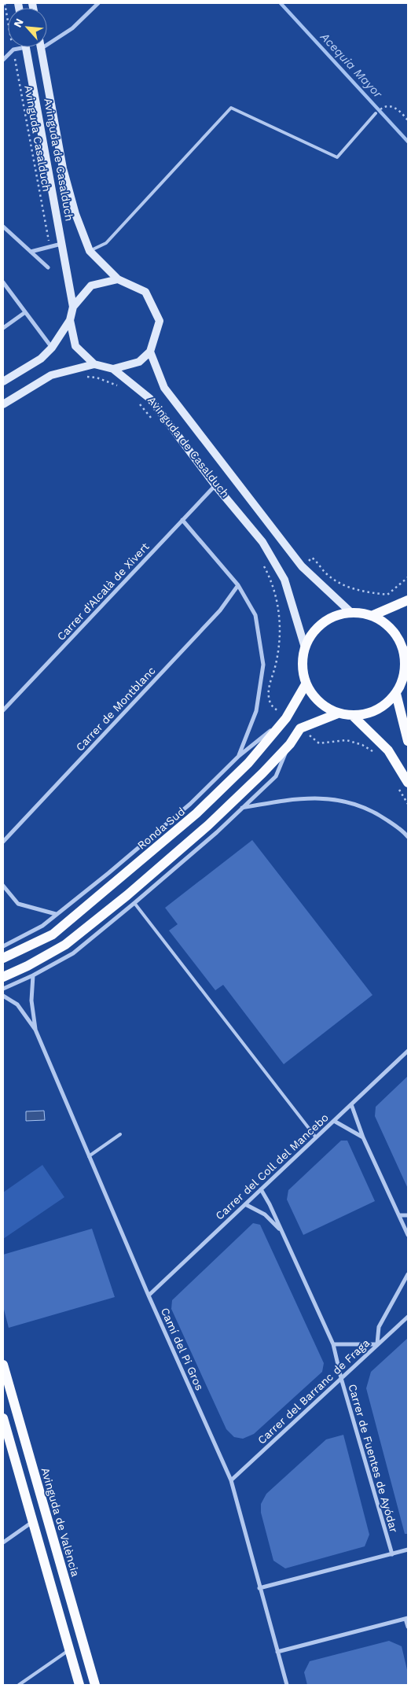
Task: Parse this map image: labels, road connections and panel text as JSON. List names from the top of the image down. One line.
{"streets":{"main road":["Avinguda de Casalduch","Ronda Sud","Avinguda de València"],"street":["Carrer d'Alcalà de Xivert","Carrer de Montblanc","Carrer del Coll del Mancebo","Camí del Pi Gros","Carrer del Barranc de Fraga","Carrer de Fuentes de Ayódar"],"path":["Avinguda Casalduch"]},"crossings":[["Avinguda de Casalduch","Carrer d'Alcalà de Xivert"],["Avinguda de Casalduch","Ronda Sud"],["Carrer del Coll del Mancebo","Camí del Pi Gros"],["Carrer del Coll del Mancebo","Carrer de Fuentes de Ayódar"],["Camí del Pi Gros","Carrer del Barranc de Fraga"],["Carrer del Barranc de Fraga","Carrer de Fuentes de Ayódar"]],"water":["Acequia Mayor"],"north":"top left"}
